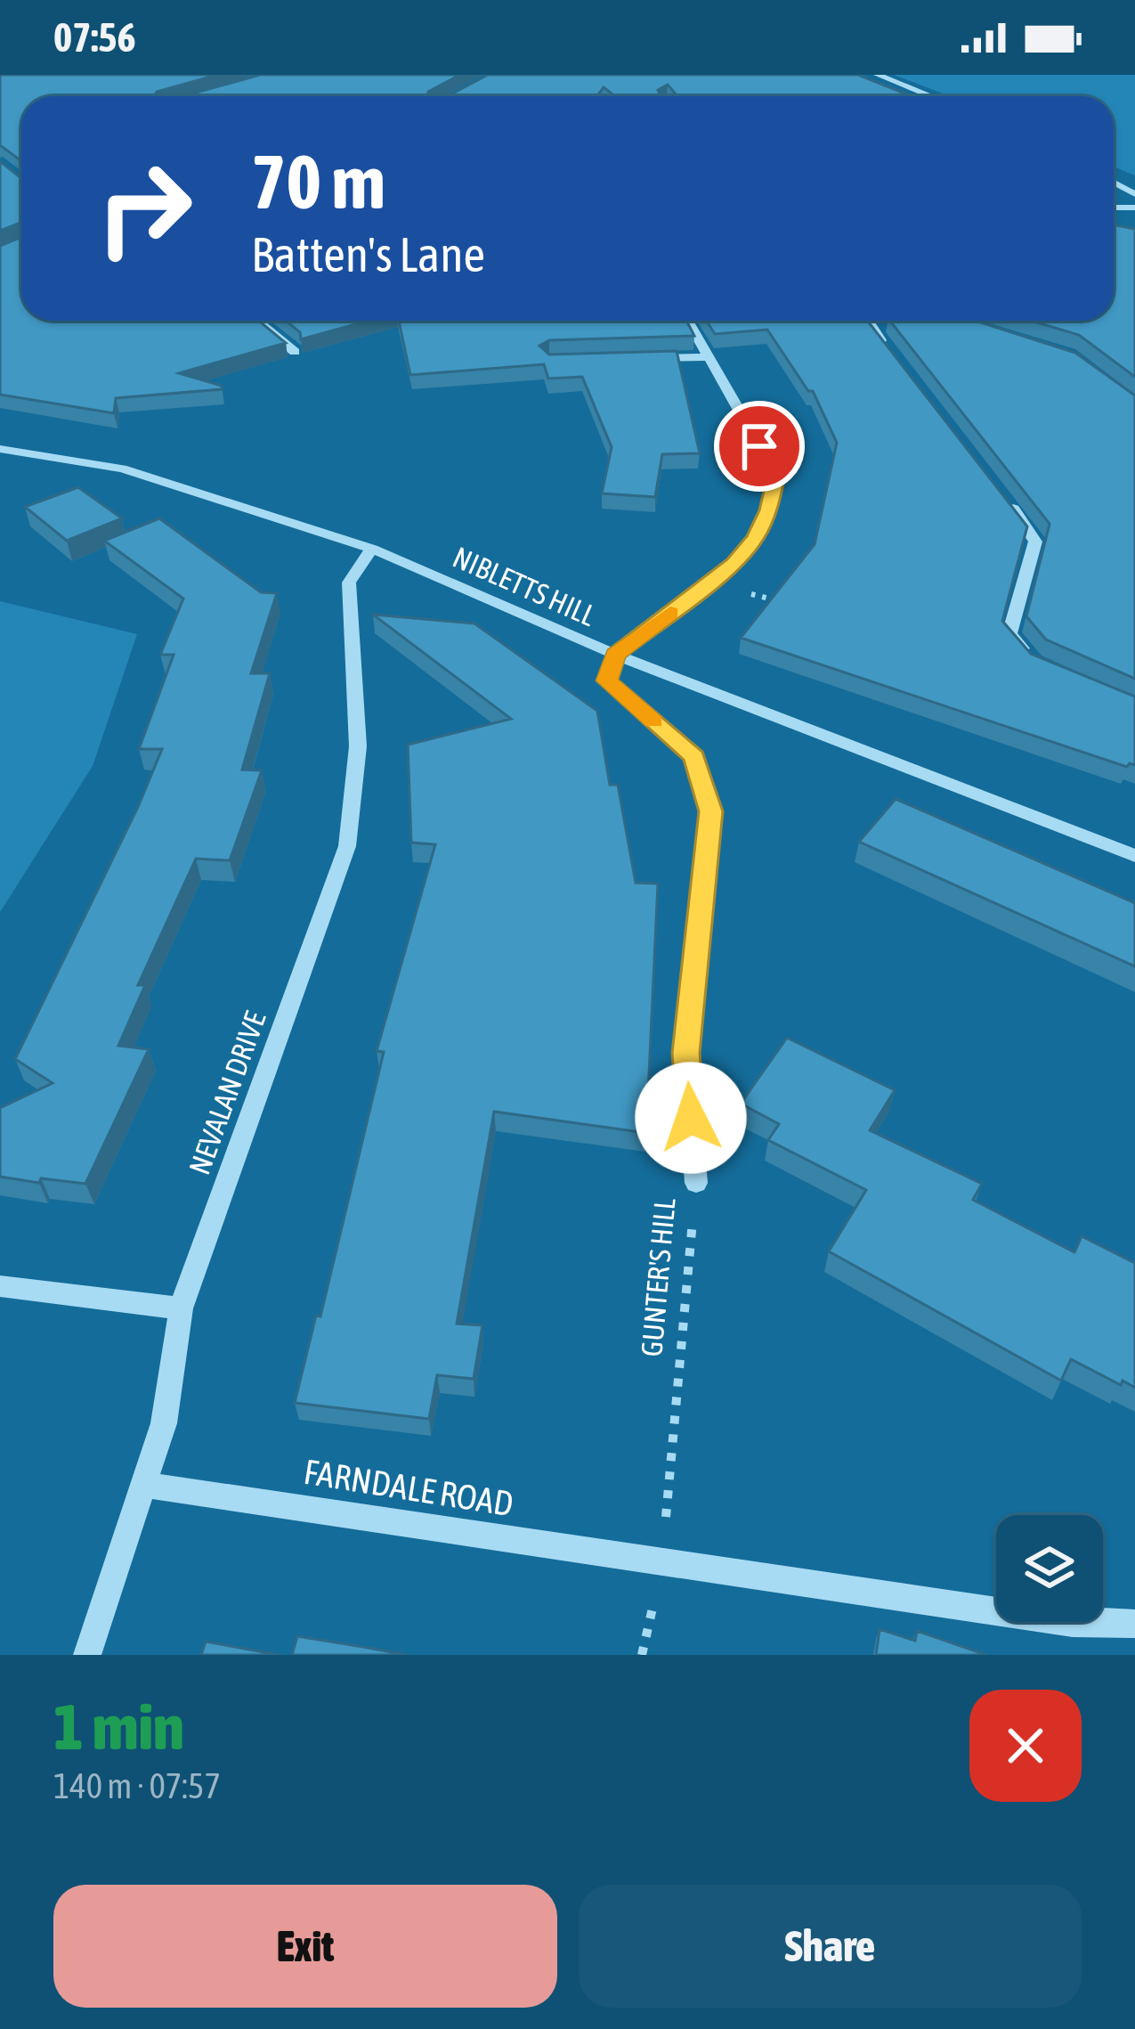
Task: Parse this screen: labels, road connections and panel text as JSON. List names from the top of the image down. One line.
{"streets":{"street":["NIBLETTS HILL","NEVALAN DRIVE","GUNTER'S HILL","FARNDALE ROAD"]},"crossings":[["NIBLETTS HILL","NEVALAN DRIVE"],["NIBLETTS HILL","GUNTER'S HILL"],["NEVALAN DRIVE","FARNDALE ROAD"],["GUNTER'S HILL","FARNDALE ROAD"]],"page":{"status":"07:56","turn":["70 m","Batten's Lane"],"heading":["1 min","140 m · 07:57"],"buttons":["Exit","Share"]}}
